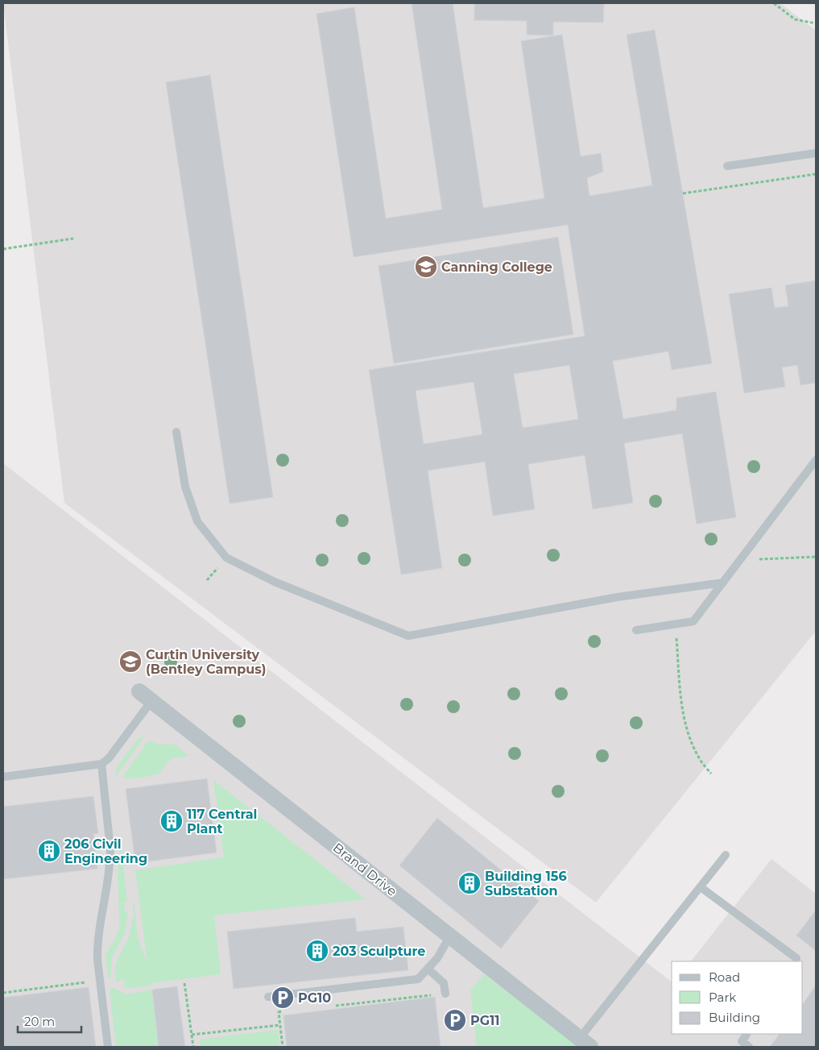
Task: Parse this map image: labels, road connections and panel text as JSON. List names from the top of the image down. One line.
{"streets":{"street":["Brand Drive"]},"places":{"school or university":["Canning College","Curtin University (Bentley Campus)"],"building":["117 Central Plant","206 Civil Engineering","Building 156 Substation","203 Sculpture"],"parking":["PG10","PG11"]},"legend":["Road","Park","Building"],"scale_bar":"20 m"}
